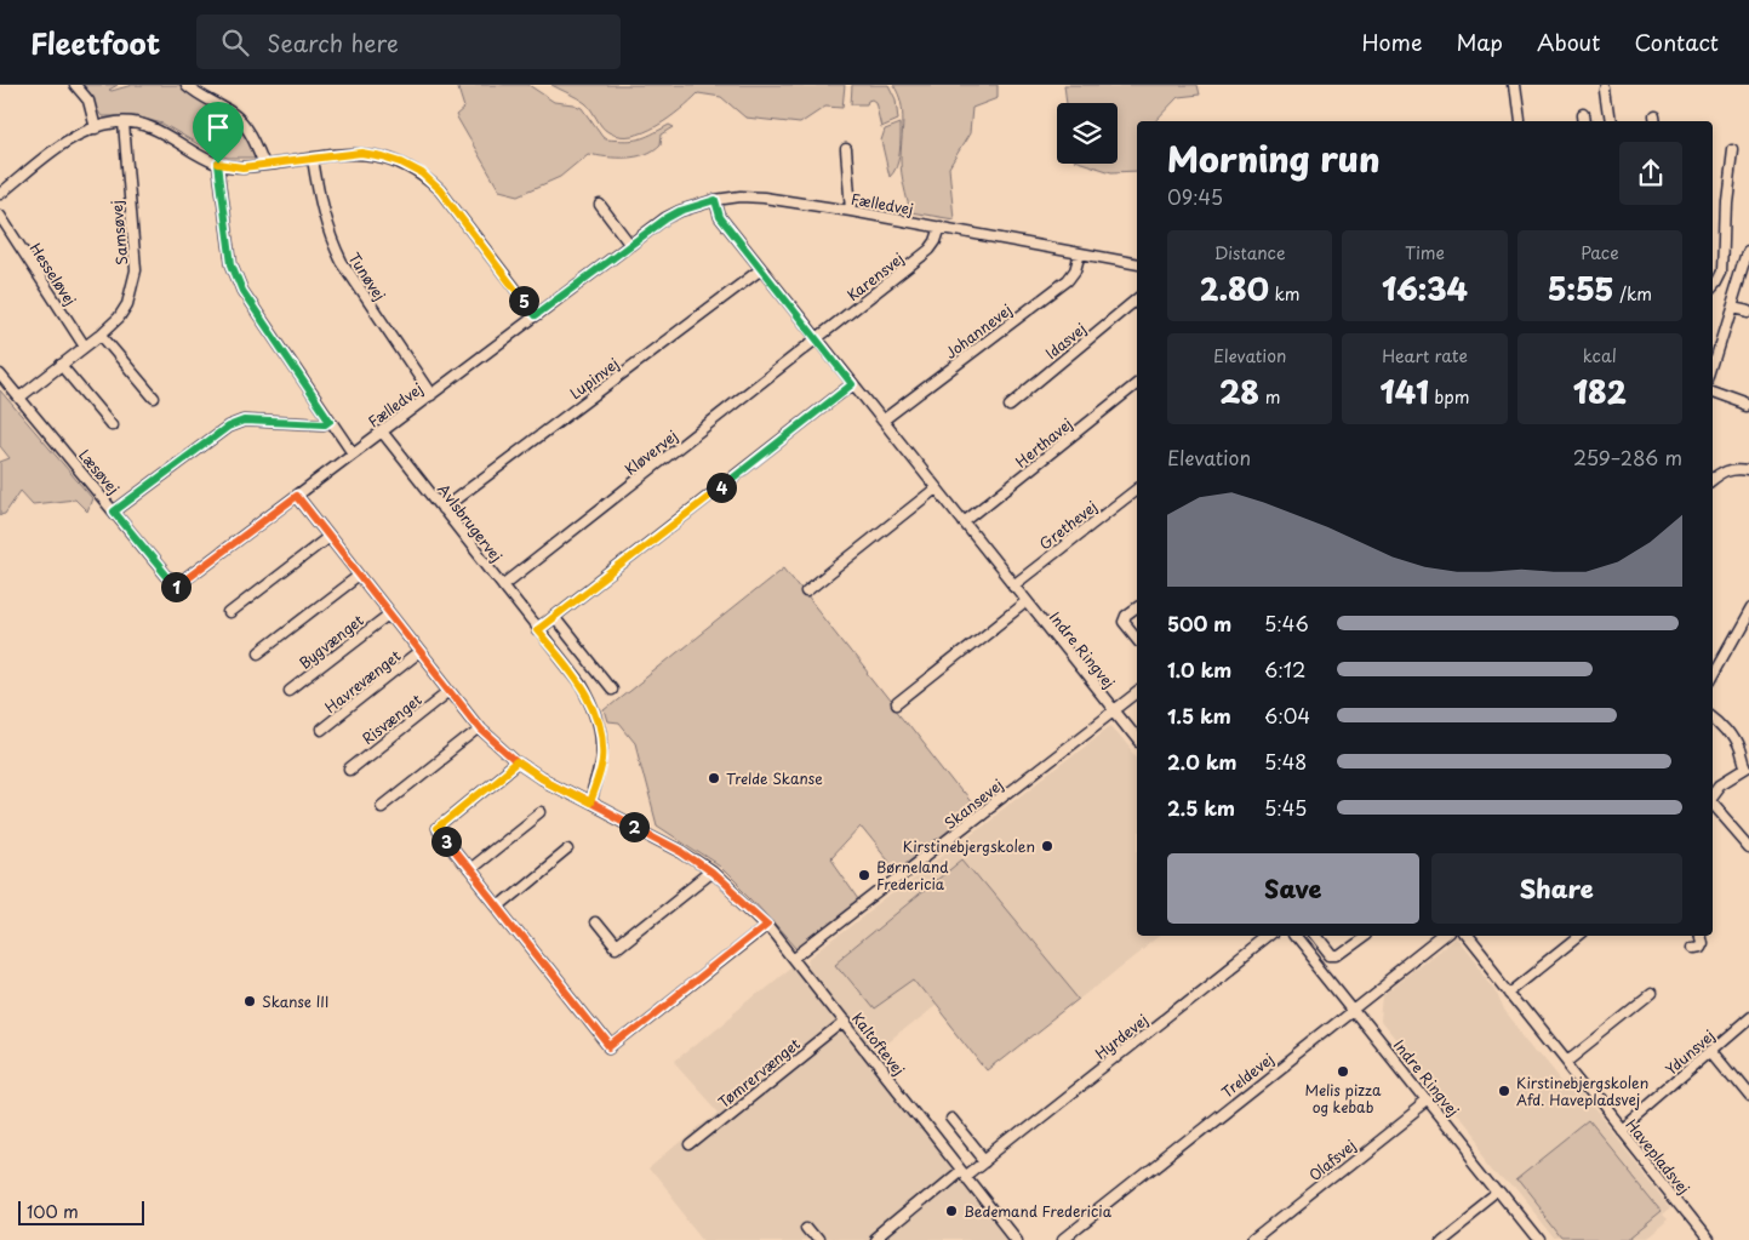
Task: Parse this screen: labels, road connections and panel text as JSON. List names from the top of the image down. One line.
{"streets":{"street":["Fælledvej","Samsøvej","Hesseløvej","Tunøvej","Karensvej","Johannevej","Idasvej","Lupinvej","Herthavej","Kløvervej","Læsøvej","Avlsbrugervej","Grethevej","Bygvænget","Indre Ringvej","Havrevænget","Risvænget","Skansevej","Hyrdevej","Kaltoftevej","Ydunsvej","Tømrervænget","Treldevej","Havepladsvej","Olafsvej"]},"crossings":[["Fælledvej","Tunøvej"],["Fælledvej","Karensvej"],["Fælledvej","Johannevej"],["Fælledvej","Læsøvej"],["Fælledvej","Avlsbrugervej"],["Fælledvej","Indre Ringvej"],["Fælledvej","Kaltoftevej"],["Samsøvej","Hesseløvej"],["Samsøvej","Læsøvej"],["Karensvej","Kløvervej"],["Karensvej","Indre Ringvej"],["Johannevej","Indre Ringvej"],["Lupinvej","Avlsbrugervej"],["Lupinvej","Indre Ringvej"],["Herthavej","Indre Ringvej"],["Kløvervej","Avlsbrugervej"],["Kløvervej","Indre Ringvej"],["Avlsbrugervej","Kaltoftevej"],["Grethevej","Indre Ringvej"],["Bygvænget","Kaltoftevej"],["Indre Ringvej","Skansevej"],["Indre Ringvej","Treldevej"],["Indre Ringvej","Olafsvej"],["Havrevænget","Kaltoftevej"],["Risvænget","Kaltoftevej"],["Skansevej","Kaltoftevej"],["Hyrdevej","Kaltoftevej"],["Kaltoftevej","Tømrervænget"],["Ydunsvej","Havepladsvej"]],"places":["Trelde Skanse","Kirstinebjergskolen","Børneland Fredericia","Skanse III","Melis pizza og kebab","Kirstinebjergskolen Afd. Havepladsvej","Bedemand Fredericia"],"scale_bar":"100 m","page":{"header":"Fleetfoot","search":"Search here","nav":["Home","Map","About","Contact"],"heading":["Morning run","09:45"],"stats":[["Distance","2.80 km"],["Time","16:34"],["Pace","5:55 /km"],["Elevation","28 m"],["Heart rate","141 bpm"],["kcal","182"]],"pins":["5","4","1","2","3"],"chart":["Elevation","259–286 m"],"list":[{"name":"500 m","note":"5:46"},{"name":"1.0 km","note":"6:12"},{"name":"1.5 km","note":"6:04"},{"name":"2.0 km","note":"5:48"},{"name":"2.5 km","note":"5:45"}],"buttons":["Save","Share"],"scale":"100 m"}}
